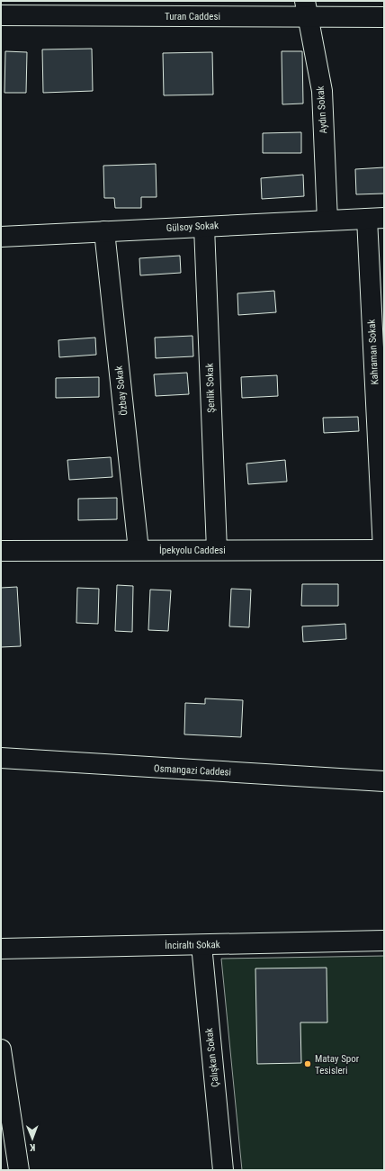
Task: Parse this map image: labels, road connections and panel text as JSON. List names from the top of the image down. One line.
{"streets":{"street":["Turan Caddesi","Aydın Sokak","Gülsoy Sokak","Kahraman Sokak","Şenlik Sokak","Özbay Sokak","İpekyolu Caddesi","Osmangazi Caddesi","İnciraltı Sokak","Çalışkan Sokak"]},"crossings":[["Turan Caddesi","Aydın Sokak"],["Aydın Sokak","Gülsoy Sokak"],["Gülsoy Sokak","Kahraman Sokak"],["Gülsoy Sokak","Şenlik Sokak"],["Gülsoy Sokak","Özbay Sokak"],["Kahraman Sokak","İpekyolu Caddesi"],["Şenlik Sokak","İpekyolu Caddesi"],["Özbay Sokak","İpekyolu Caddesi"],["İnciraltı Sokak","Çalışkan Sokak"]],"places":["Matay Spor Tesisleri"],"north":"bottom"}
